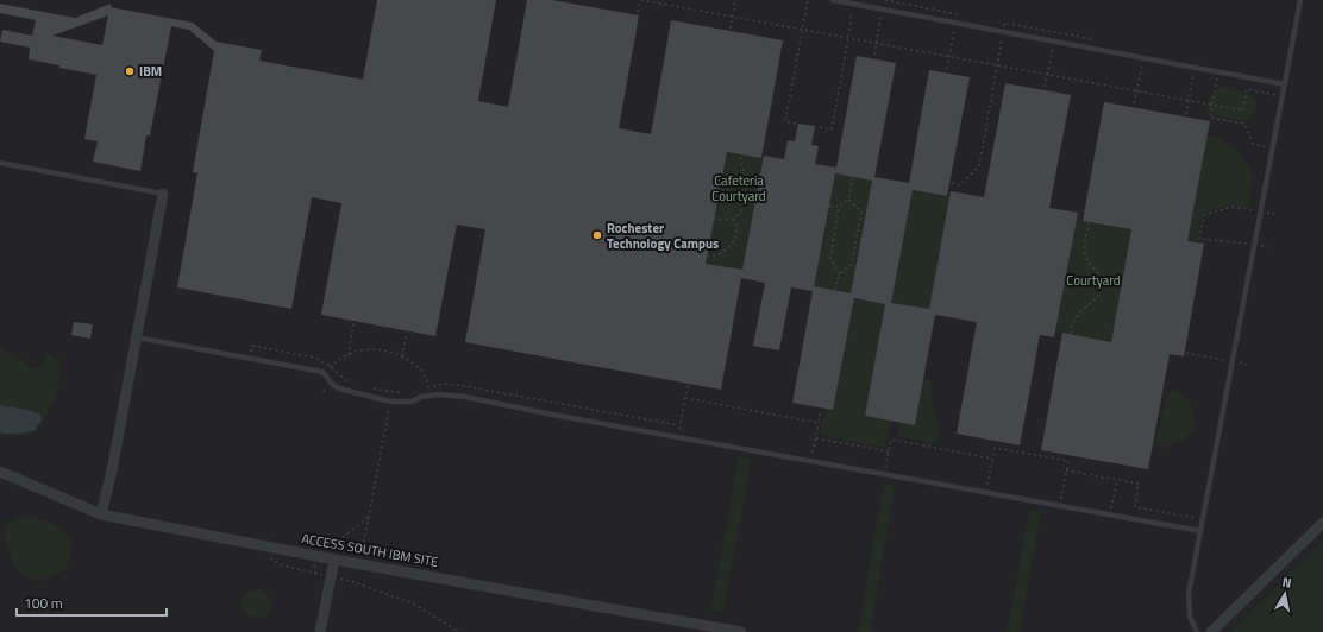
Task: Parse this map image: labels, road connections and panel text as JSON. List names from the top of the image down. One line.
{"streets":{"street":["ACCESS SOUTH IBM SITE"]},"parks":["Cafeteria Courtyard","Courtyard"],"places":["IBM","Rochester Technology Campus"],"scale_bar":"100 m","north":"top"}
